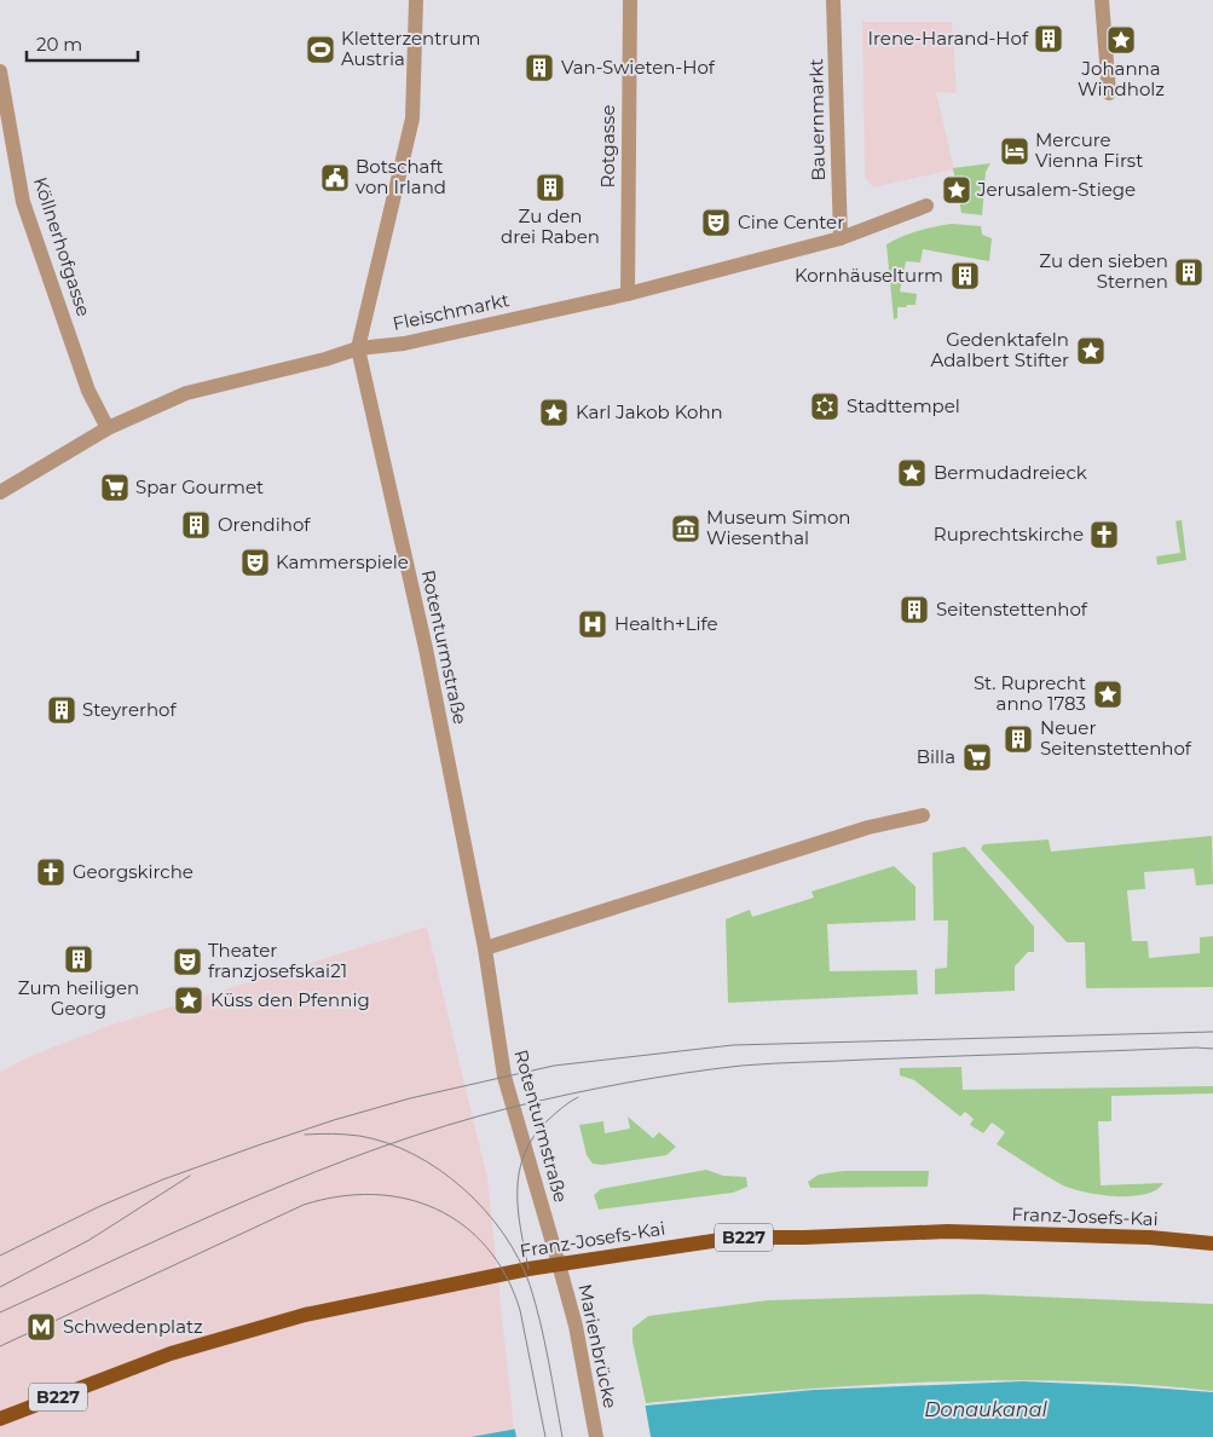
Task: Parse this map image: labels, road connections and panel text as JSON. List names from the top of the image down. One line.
{"streets":{"main road":["Franz-Josefs-Kai","B227"],"street":["Bauernmarkt","Rotgasse","Köllnerhofgasse","Fleischmarkt","Rotenturmstraße","Marienbrücke"]},"crossings":[["Bauernmarkt","Fleischmarkt"],["Rotgasse","Fleischmarkt"],["Köllnerhofgasse","Fleischmarkt"],["Fleischmarkt","Rotenturmstraße"],["Rotenturmstraße","Franz-Josefs-Kai"],["Rotenturmstraße","Marienbrücke"],["Franz-Josefs-Kai","Marienbrücke"]],"water":["Donaukanal"],"places":{"building":["Irene-Harand-Hof","Van-Swieten-Hof","Zu den drei Raben","Zu den sieben Sternen","Kornhäuselturm","Orendihof","Seitenstettenhof","Steyrerhof","Neuer Seitenstettenhof","Zum heiligen Georg"],"place":["Johanna Windholz","Jerusalem-Stiege","Gedenktafeln Adalbert Stifter","Karl Jakob Kohn","Bermudadreieck","St. Ruprecht anno 1783","Küss den Pfennig"],"sports":["Kletterzentrum Austria"],"hotel":["Mercure Vienna First"],"public building":["Botschaft von Irland"],"theatre":["Cine Center","Kammerspiele","Theater franzjosefskai21"],"synagogue":["Stadttempel"],"supermarket":["Spar Gourmet","Billa"],"museum":["Museum Simon Wiesenthal"],"church":["Ruprechtskirche","Georgskirche"],"hospital":["Health+Life"],"metro station":["Schwedenplatz"]},"scale_bar":"20 m"}
